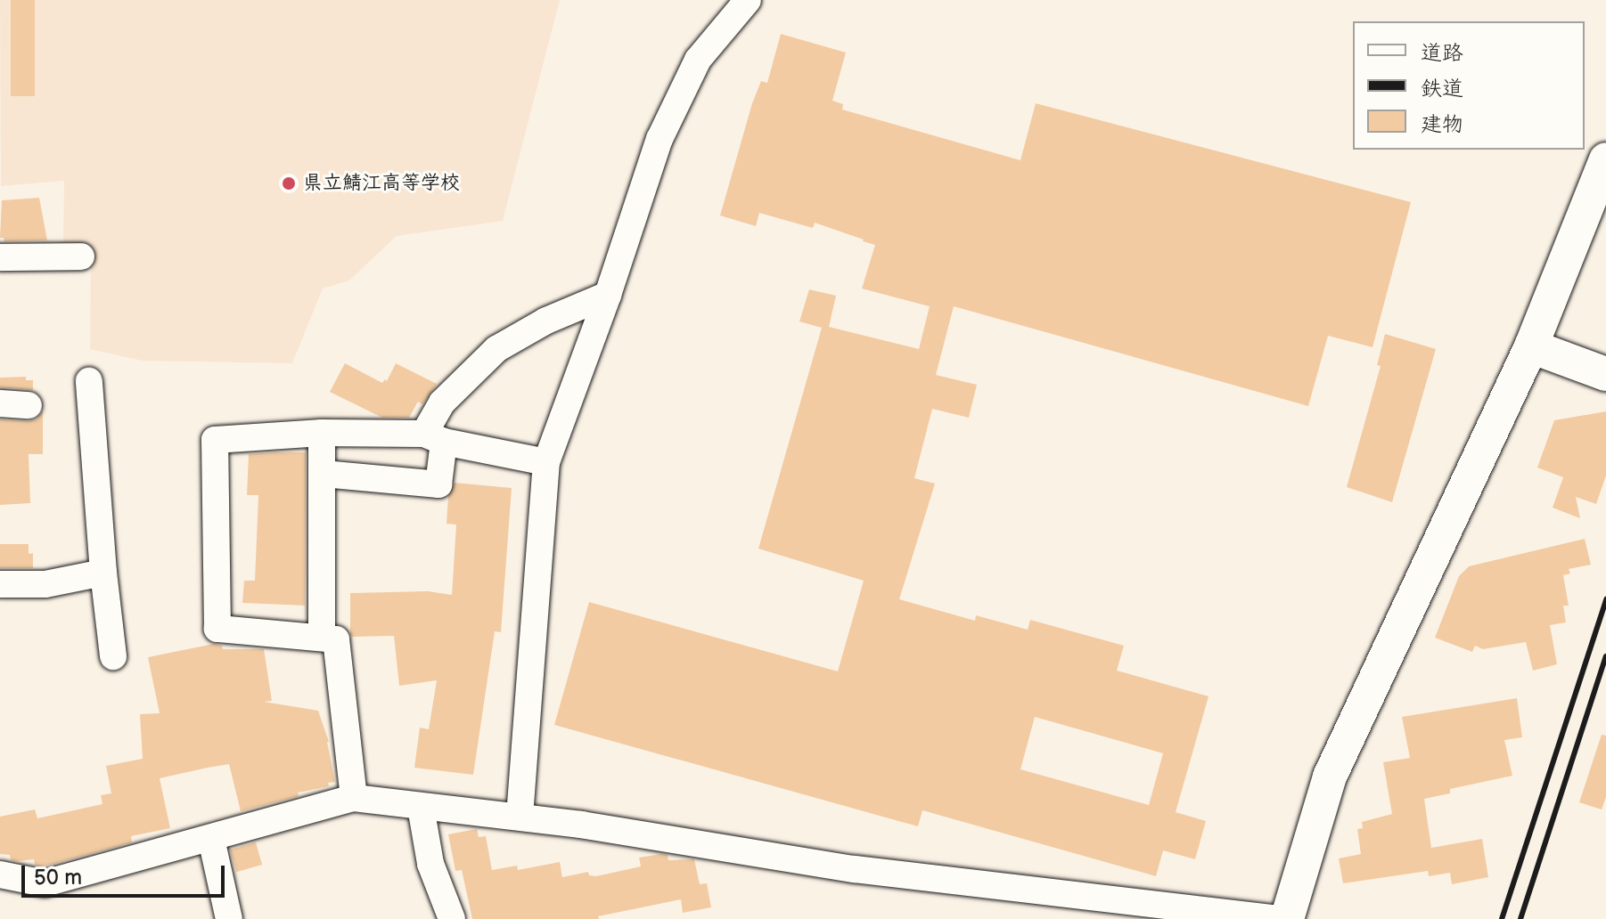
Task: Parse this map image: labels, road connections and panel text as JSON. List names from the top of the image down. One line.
{"places":["県立鯖江高等学校"],"legend":["道路","鉄道","建物"],"scale_bar":"50 m"}
